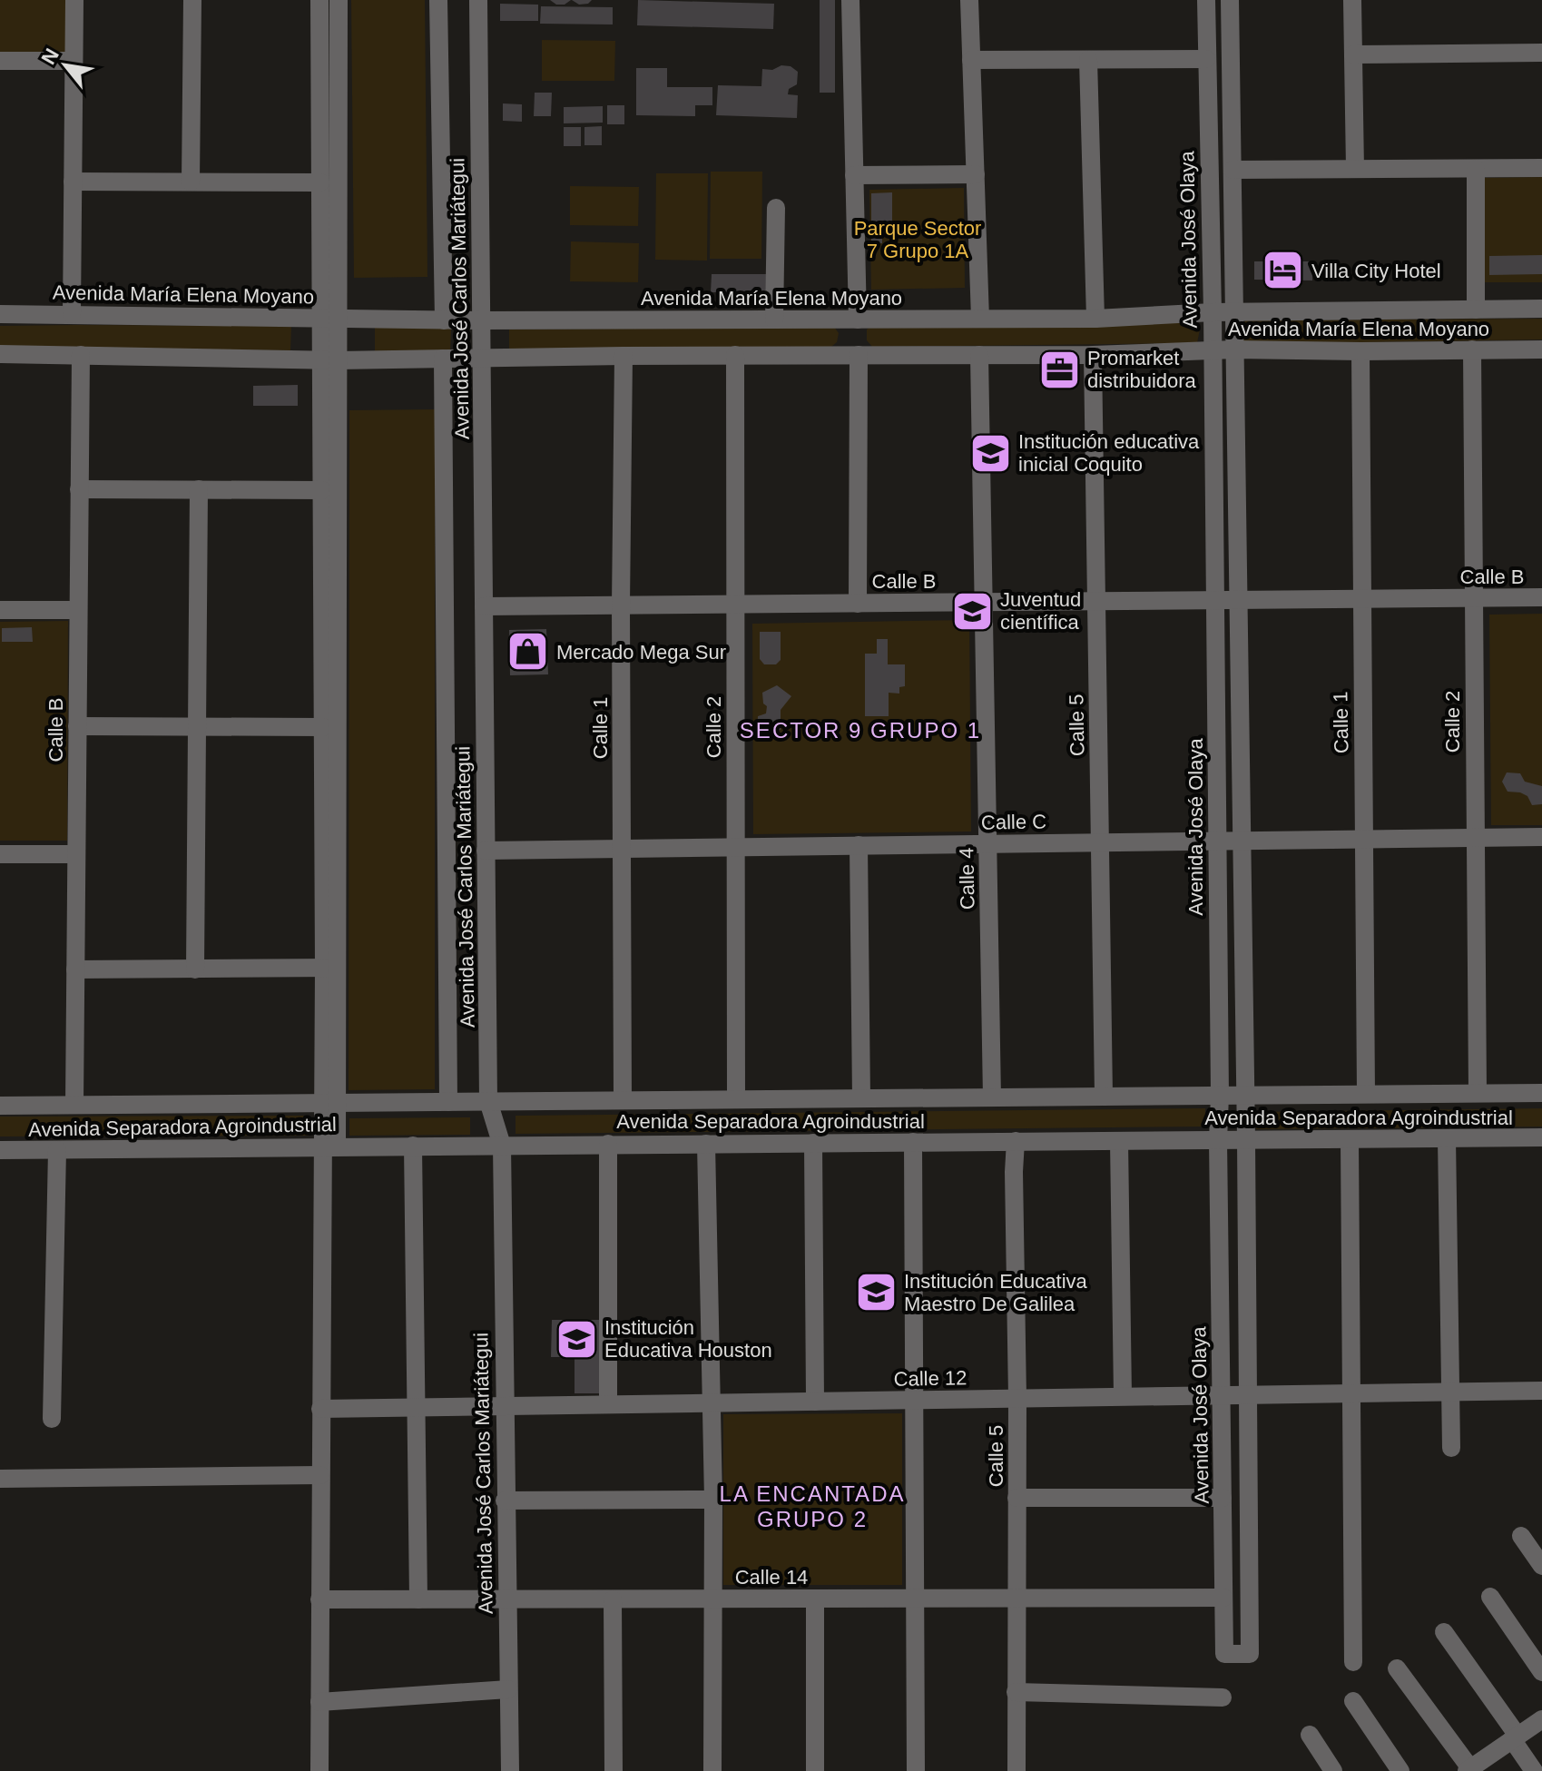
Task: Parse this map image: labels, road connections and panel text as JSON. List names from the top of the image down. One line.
{"streets":{"street":["Avenida José Olaya","Avenida María Elena Moyano","Avenida José Carlos Mariátegui","Calle B","Calle 2","Calle 1","Calle 5","Calle C","Calle 4","Avenida Separadora Agroindustrial","Calle 12","Calle 14"]},"crossings":[["Avenida José Olaya","Avenida María Elena Moyano"],["Avenida José Olaya","Calle B"],["Avenida José Olaya","Calle C"],["Avenida José Olaya","Avenida Separadora Agroindustrial"],["Avenida José Olaya","Calle 12"],["Avenida José Olaya","Calle 14"],["Avenida María Elena Moyano","Avenida José Carlos Mariátegui"],["Avenida María Elena Moyano","Calle B"],["Avenida María Elena Moyano","Calle 2"],["Avenida María Elena Moyano","Calle 1"],["Avenida María Elena Moyano","Calle 5"],["Avenida María Elena Moyano","Calle 4"],["Avenida José Carlos Mariátegui","Calle B"],["Avenida José Carlos Mariátegui","Calle C"],["Avenida José Carlos Mariátegui","Avenida Separadora Agroindustrial"],["Avenida José Carlos Mariátegui","Calle 12"],["Avenida José Carlos Mariátegui","Calle 14"],["Calle B","Calle 2"],["Calle B","Calle 1"],["Calle B","Calle 5"],["Calle B","Calle 4"],["Calle B","Avenida Separadora Agroindustrial"],["Calle 2","Calle C"],["Calle 2","Avenida Separadora Agroindustrial"],["Calle 1","Calle C"],["Calle 1","Avenida Separadora Agroindustrial"],["Calle 5","Calle C"],["Calle 5","Avenida Separadora Agroindustrial"],["Calle 5","Calle 12"],["Calle 5","Calle 14"],["Calle C","Calle 4"],["Calle 4","Avenida Separadora Agroindustrial"]],"districts":["SECTOR 9 GRUPO 1","LA ENCANTADA GRUPO 2"],"parks":["Parque Sector 7 Grupo 1A"],"places":{"hotel":["Villa City Hotel"],"office":["Promarket distribuidora"],"school or university":["Institución educativa inicial Coquito","Juventud científica","Institución Educativa Maestro De Galilea","Institución Educativa Houston"],"shop":["Mercado Mega Sur"]},"north":"top left"}
